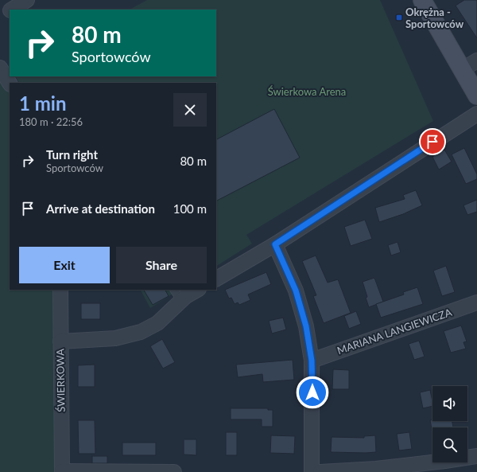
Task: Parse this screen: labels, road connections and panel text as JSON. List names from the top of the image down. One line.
{"streets":{"street":["MARIANA LANGIEWICZA","ŚWIERKOWA"]},"parks":["Świerkowa Arena"],"places":{"transit":["Okrężna - Sportowców"]},"page":{"turn":["80 m","Sportowców"],"heading":["1 min","180 m · 22:56"],"list":[{"name":"Turn right","note":"Sportowców","value":"80 m"},{"name":"Arrive at destination","value":"100 m"}],"buttons":["Exit","Share"]}}
